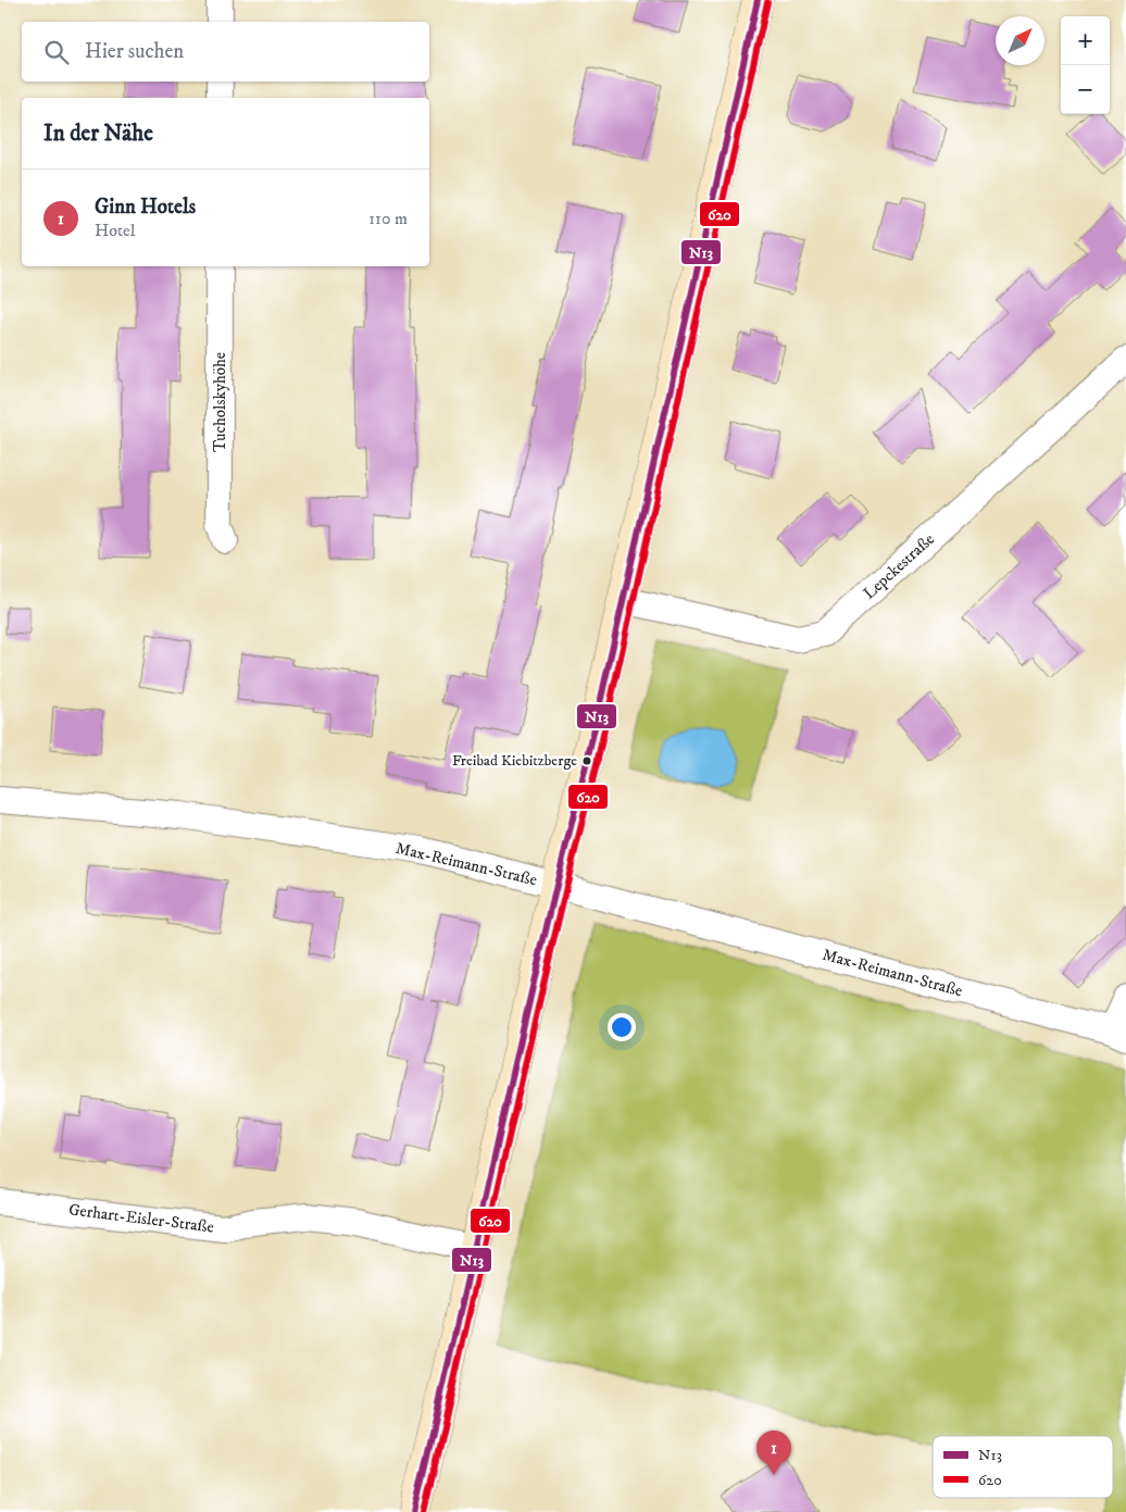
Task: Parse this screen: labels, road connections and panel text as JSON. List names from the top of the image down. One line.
{"streets":{"street":["Tucholskyhöhe","Lepckestraße","Max-Reimann-Straße","Gerhart-Eisler-Straße"]},"places":["Freibad Kiebitzberge"],"lines":["transit line N13","transit line 620"],"legend":["N13","620"],"north":"top right","page":{"map_buttons":["+","−"],"search":"Hier suchen","heading":"In der Nähe","list":[{"mark":"1","name":"Ginn Hotels","note":"Hotel","value":"110 m"}],"pins":"1"}}
